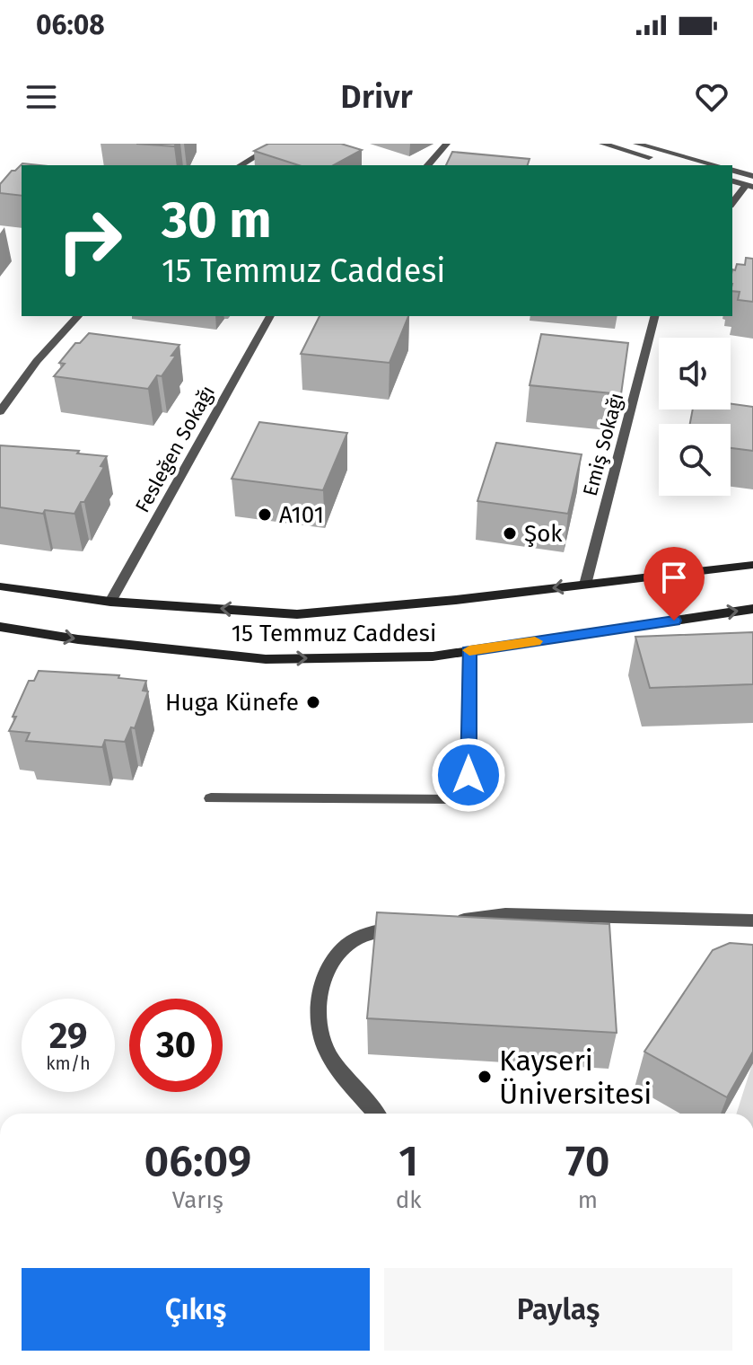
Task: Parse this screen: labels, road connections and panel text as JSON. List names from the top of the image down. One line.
{"streets":{"main road":["15 Temmuz Caddesi"],"street":["Emiş Sokağı","Fesleğen Sokağı"]},"crossings":[["Emiş Sokağı","15 Temmuz Caddesi"],["Fesleğen Sokağı","15 Temmuz Caddesi"]],"places":["A101","Şok","Huga Künefe","Kayseri Üniversitesi"],"page":{"status":"06:08","header":"Drivr","turn":["30 m","15 Temmuz Caddesi"],"speed":"29 km/h","limit":"30","eta":["06:09","Varış","1","dk","70","m"],"buttons":["Çıkış","Paylaş"]}}
